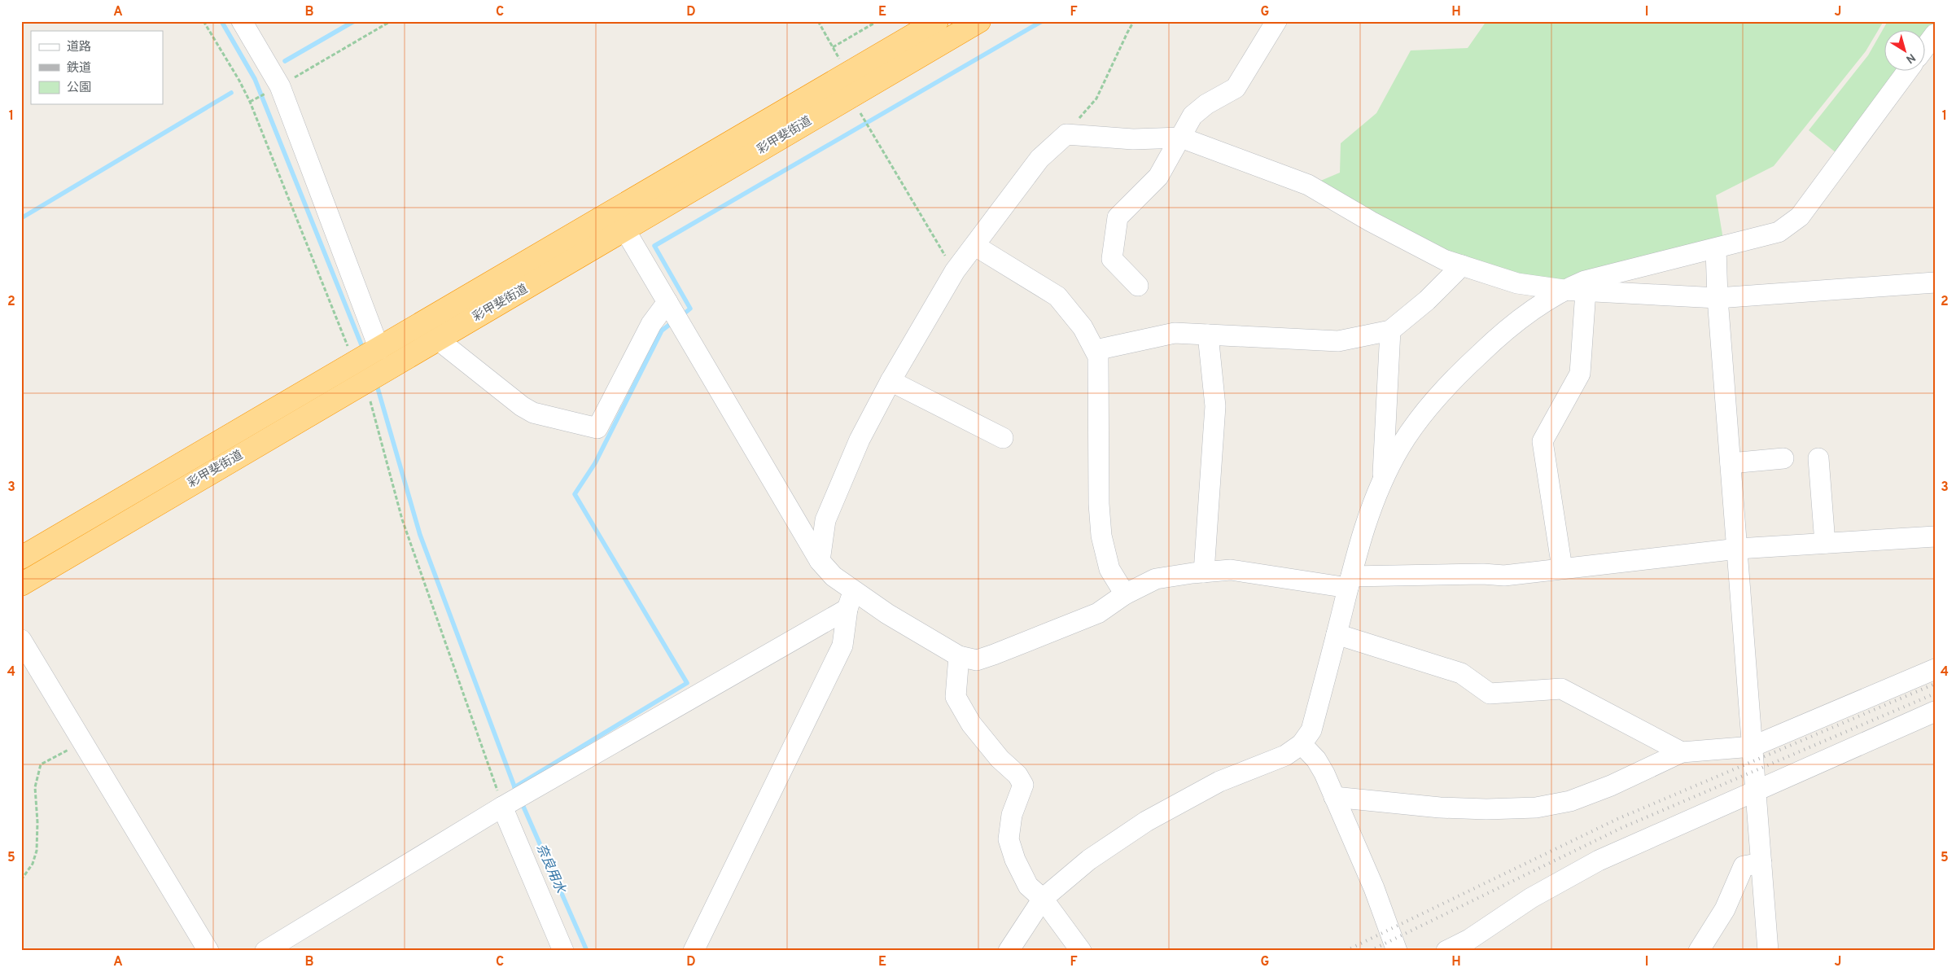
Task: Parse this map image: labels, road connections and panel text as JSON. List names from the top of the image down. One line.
{"streets":{"highway":["彩甲斐街道"]},"water":["奈良用水"],"legend":["道路","鉄道","公園"],"north":"bottom right","grid":{"columns":["A","B","C","D","E","F","G","H","I","J"],"rows":["1","2","3","4","5"]}}
